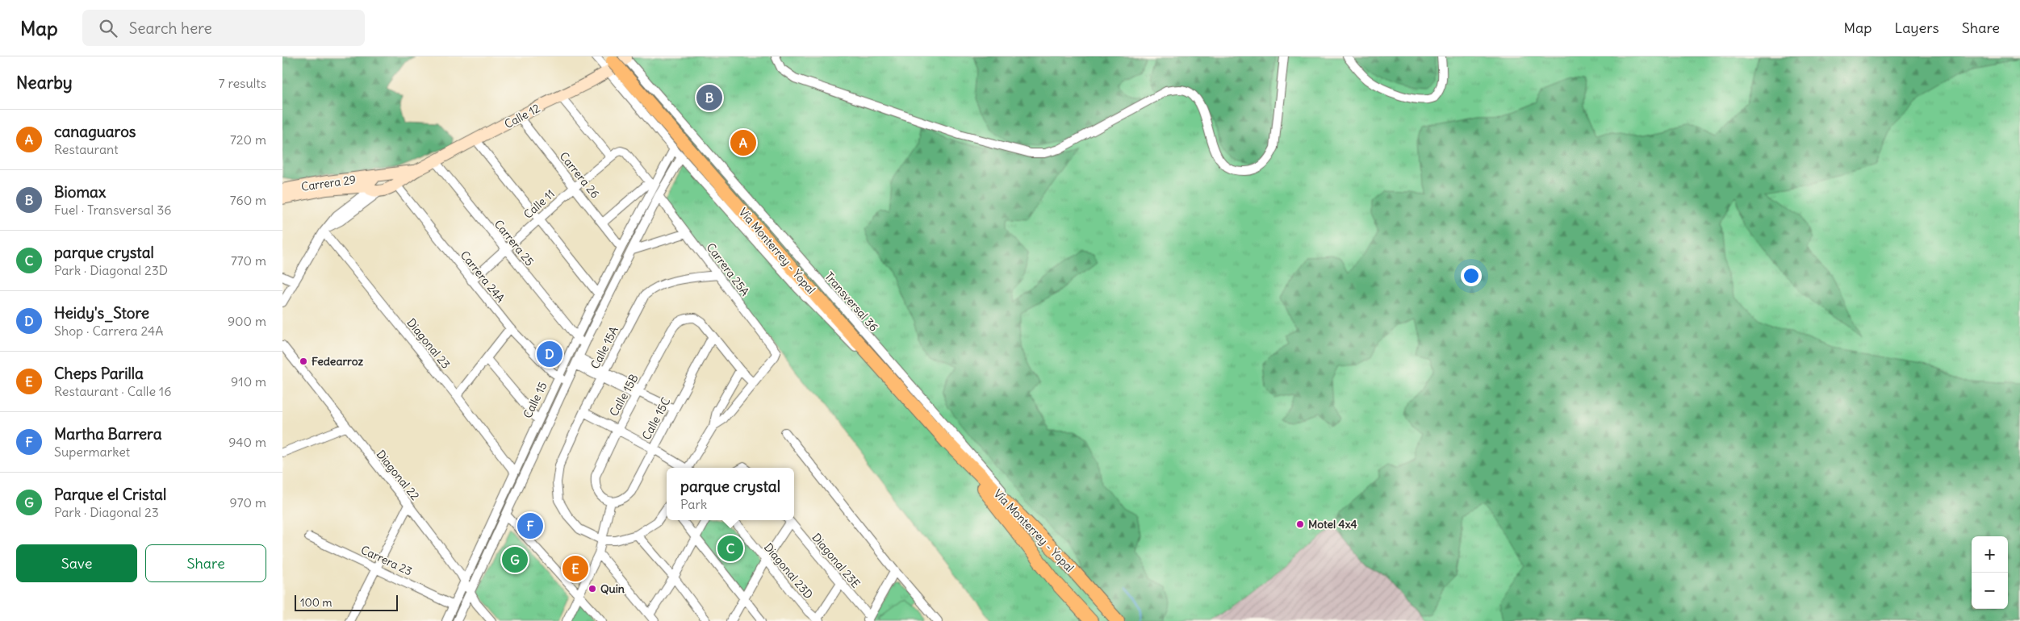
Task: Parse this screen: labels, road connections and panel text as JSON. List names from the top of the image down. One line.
{"streets":{"highway":["Vía Monterrey - Yopal"],"main road":["Calle 12","Carrera 29"],"street":["Carrera 26","Calle 11","Carrera 25","Carrera 25A","Carrera 24A","Transversal 36","Diagonal 23","Calle 15A","Calle 15B","Calle 15","Calle 15C","Diagonal 22","Carrera 23","Diagonal 23E","Diagonal 23D"]},"crossings":[["Calle 12","Carrera 26"],["Calle 12","Carrera 29"],["Calle 12","Carrera 25"],["Calle 12","Vía Monterrey - Yopal"],["Calle 12","Transversal 36"],["Carrera 26","Calle 11"],["Carrera 26","Calle 15"],["Carrera 29","Carrera 24A"],["Calle 11","Carrera 25"],["Calle 11","Carrera 24A"],["Calle 11","Calle 15"],["Carrera 25","Calle 15"],["Vía Monterrey - Yopal","Transversal 36"],["Carrera 25A","Calle 15A"],["Carrera 25A","Calle 15"],["Carrera 24A","Calle 15"],["Transversal 36","Calle 15"],["Diagonal 23","Calle 15"],["Calle 15B","Calle 15C"],["Calle 15","Diagonal 22"],["Calle 15","Carrera 23"]],"places":["Fedearroz","Motel 4x4","Quin"],"scale_bar":"100 m","page":{"header":"Map","search":"Search here","nav":["Map","Layers","Share"],"heading":["Nearby","7 results"],"pins":["B","A","D","F","C","G","E"],"list":[{"mark":"A","name":"canaguaros","note":"Restaurant","value":"720 m"},{"mark":"B","name":"Biomax","note":"Fuel · Transversal 36","value":"760 m"},{"mark":"C","name":"parque crystal","note":"Park · Diagonal 23D","value":"770 m"},{"mark":"D","name":"Heidy's_Store","note":"Shop · Carrera 24A","value":"900 m"},{"mark":"E","name":"Cheps Parilla","note":"Restaurant · Calle 16","value":"910 m"},{"mark":"F","name":"Martha Barrera","note":"Supermarket","value":"940 m"},{"mark":"G","name":"Parque el Cristal","note":"Park · Diagonal 23","value":"970 m"}],"popup":["parque crystal","Park"],"buttons":["Save","Share"],"map_buttons":["+","−"],"scale":"100 m"}}
